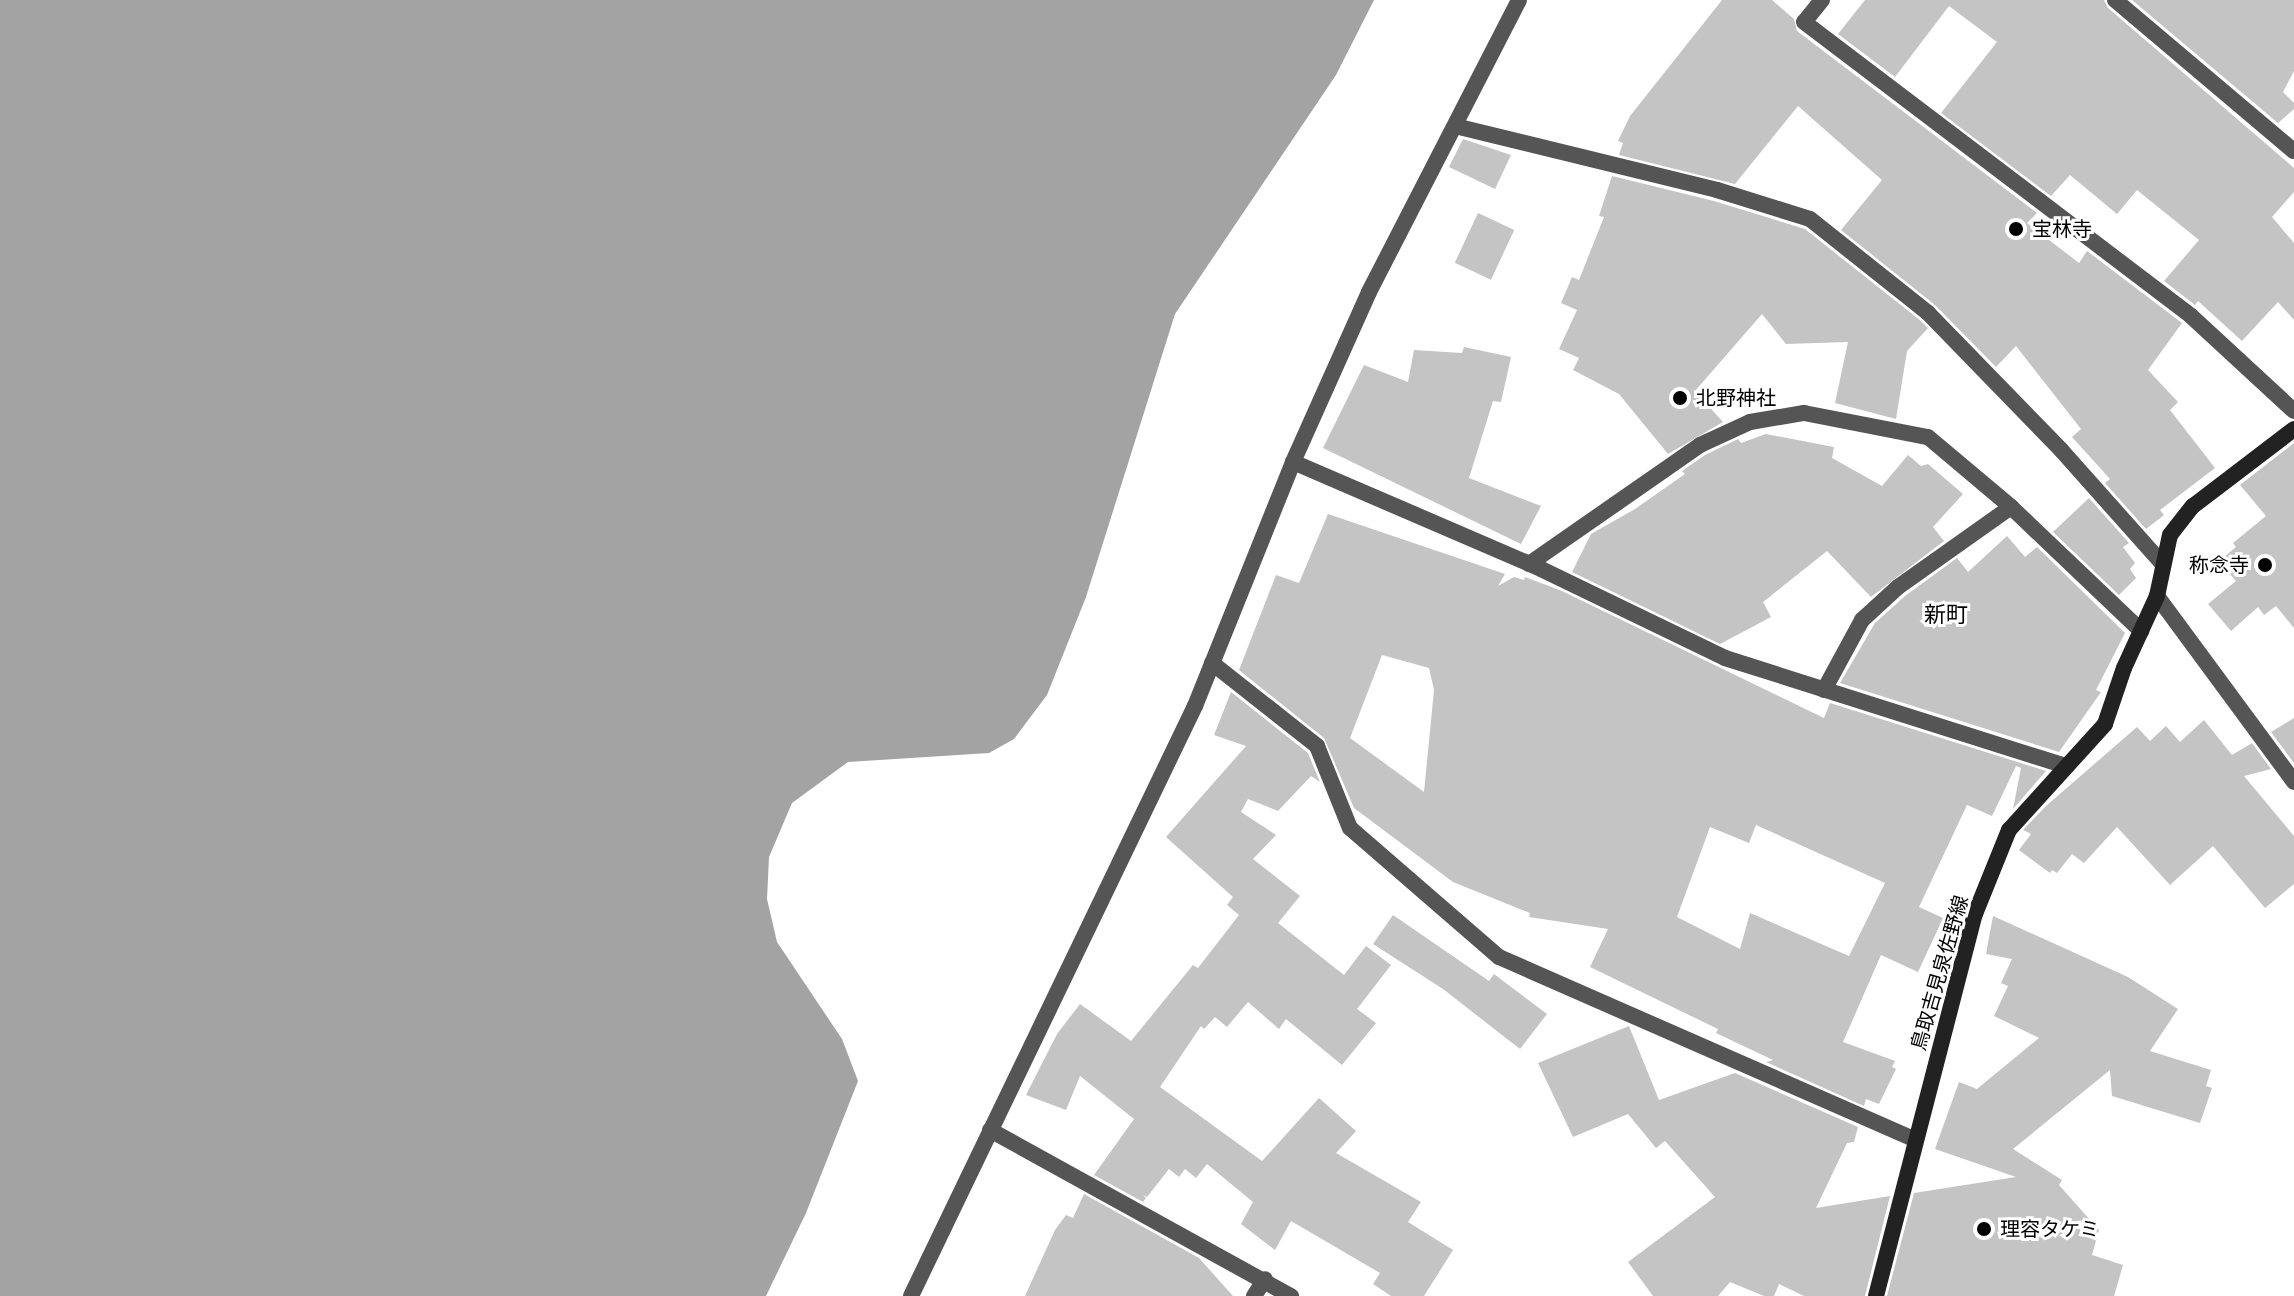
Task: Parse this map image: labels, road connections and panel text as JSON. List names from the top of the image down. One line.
{"streets":{"main road":["鳥取吉見泉佐野線"]},"districts":["新町"],"places":["宝林寺","北野神社","称念寺","理容タケミ"]}
